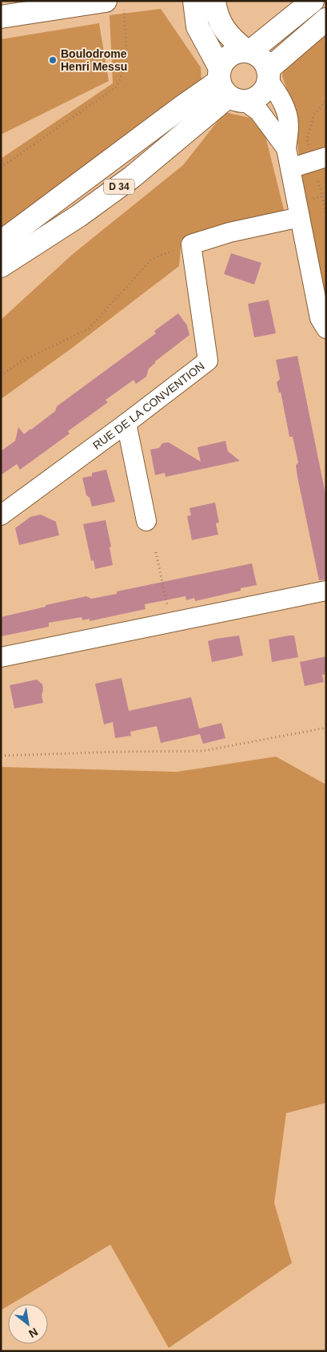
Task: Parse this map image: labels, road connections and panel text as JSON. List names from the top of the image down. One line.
{"streets":{"main road":["D 34"],"street":["RUE DE LA CONVENTION"]},"places":["Boulodrome Henri Messu"],"north":"bottom right"}
